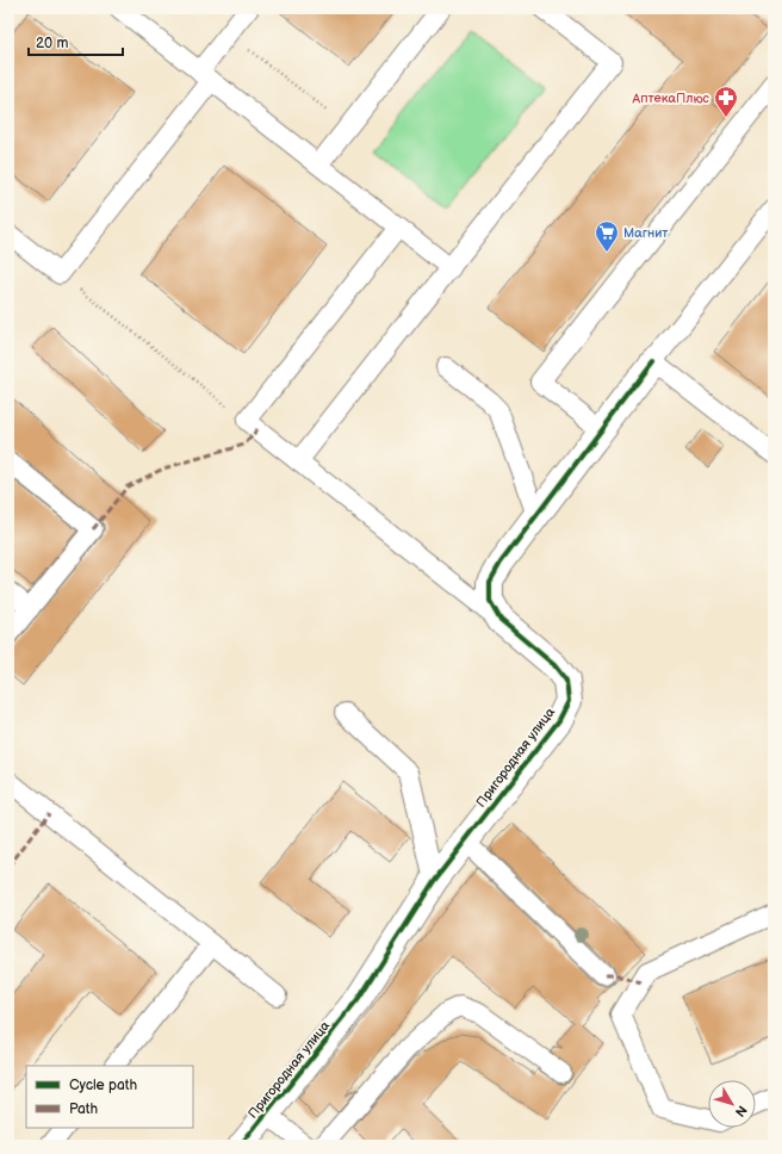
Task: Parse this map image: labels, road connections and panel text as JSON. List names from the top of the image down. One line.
{"streets":{"street":["Пригородная улица"]},"places":{"pharmacy":["АптекаПлюс"],"supermarket":["Магнит"]},"legend":["Cycle path","Path"],"scale_bar":"20 m","north":"bottom right"}
